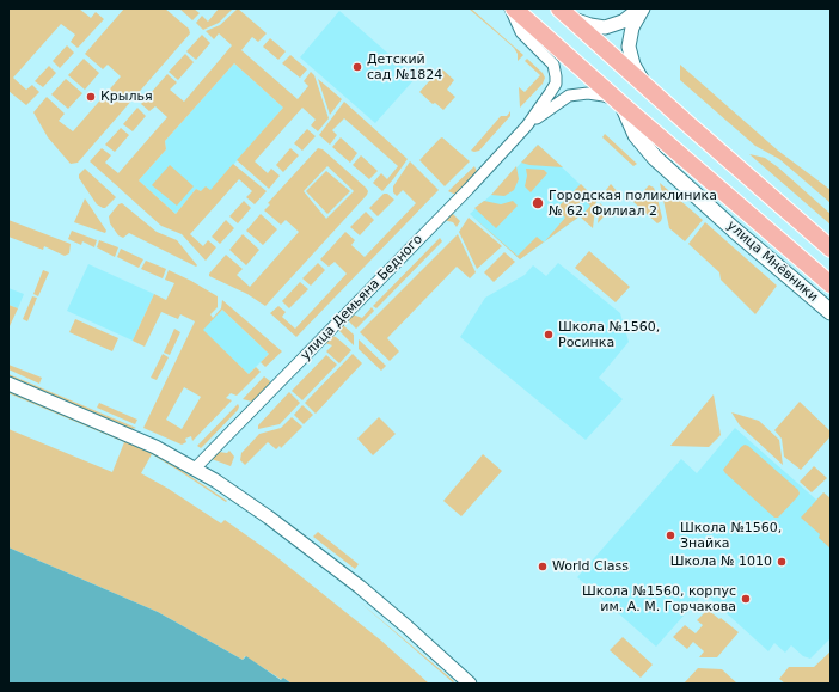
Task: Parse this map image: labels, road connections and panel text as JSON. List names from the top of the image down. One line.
{"streets":{"main road":["улица Мнёвники"],"street":["улица Демьяна Бедного"]},"crossings":[["улица Мнёвники","улица Демьяна Бедного"]],"places":["Детский сад №1824","Крылья","Городская поликлиника № 62. Филиал 2","Школа №1560, Росинка","Школа №1560, Знайка","Школа № 1010","World Class","Школа №1560, корпус им. А. М. Горчакова"]}
